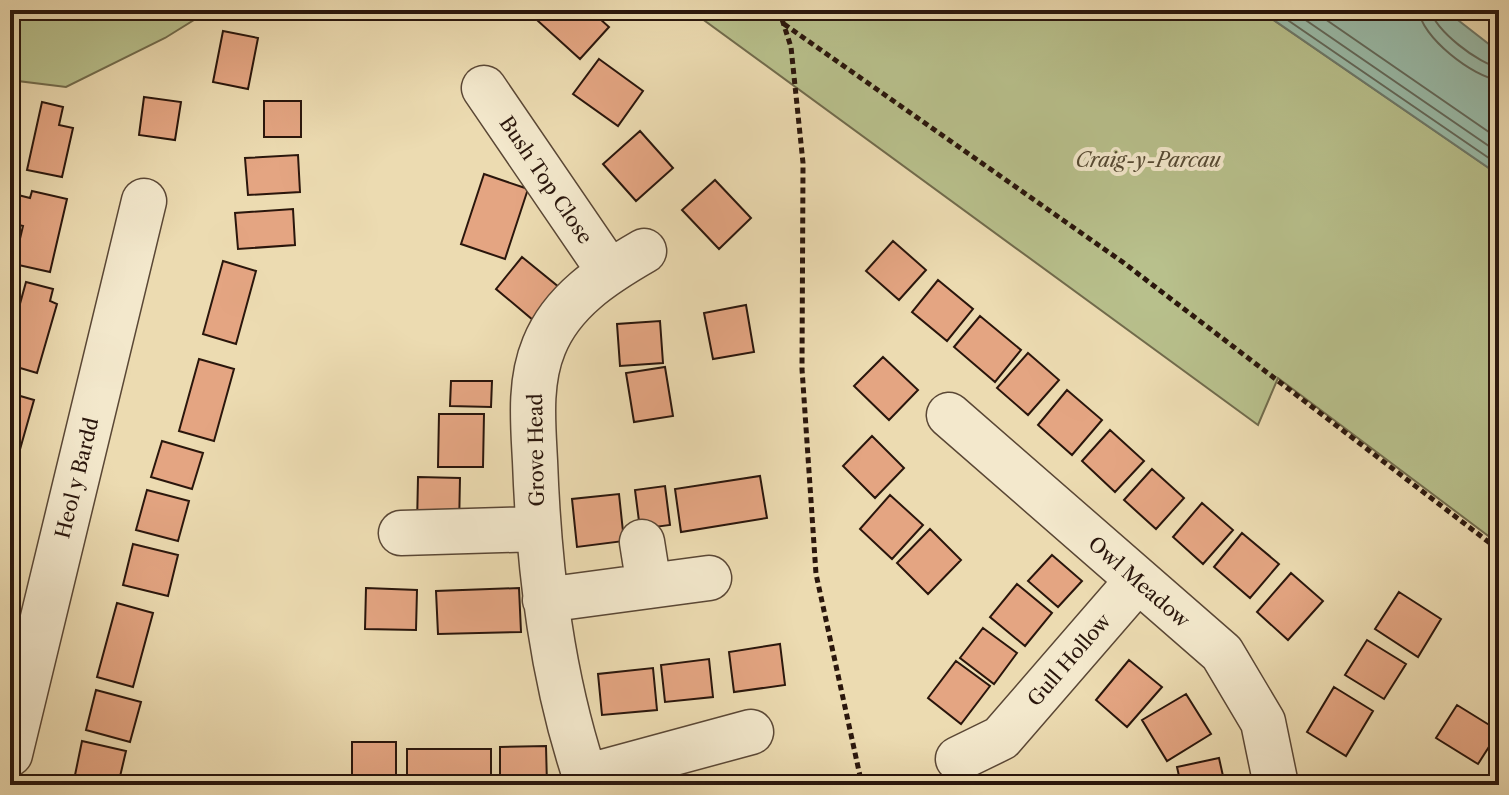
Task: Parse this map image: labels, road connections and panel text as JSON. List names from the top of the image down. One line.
{"streets":{"street":["Bush Top Close","Grove Head","Heol y Bardd","Owl Meadow","Gull Hollow"]},"crossings":[["Bush Top Close","Grove Head"],["Owl Meadow","Gull Hollow"]],"parks":["Craig-y-Parcau"]}
